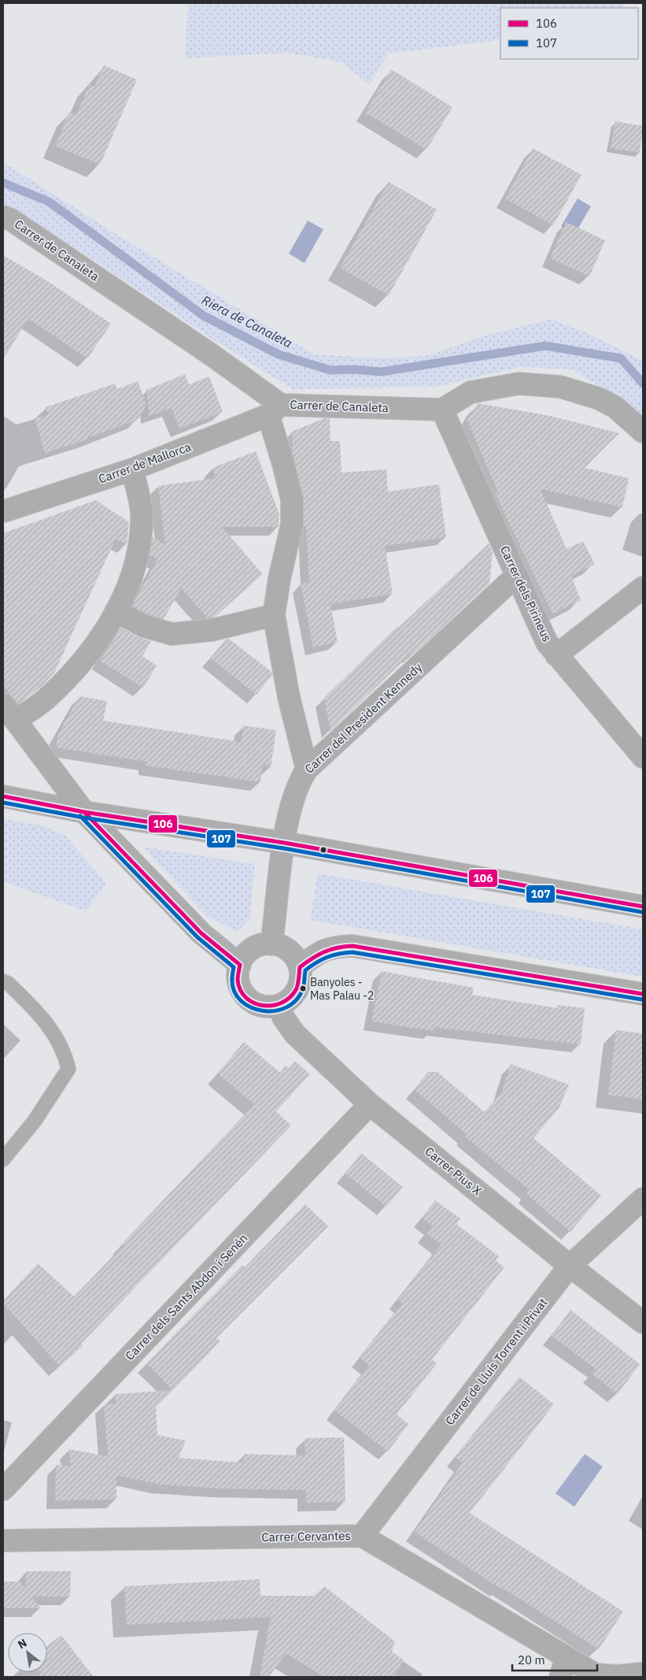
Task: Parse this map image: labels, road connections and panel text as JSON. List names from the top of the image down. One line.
{"streets":{"street":["Carrer de Canaleta","Carrer de Mallorca","Carrer dels Pirineus","Carrer del President Kennedy","Carrer Pius X","Carrer dels Sants Abdon i Senén","Carrer de Lluís Torrent i Privat","Carrer Cervantes"]},"crossings":[["Carrer de Canaleta","Carrer de Mallorca"],["Carrer de Canaleta","Carrer dels Pirineus"],["Carrer dels Pirineus","Carrer del President Kennedy"],["Carrer del President Kennedy","Carrer Pius X"],["Carrer Pius X","Carrer dels Sants Abdon i Senén"],["Carrer Pius X","Carrer de Lluís Torrent i Privat"],["Carrer de Lluís Torrent i Privat","Carrer Cervantes"]],"water":["Riera de Canaleta"],"places":["Banyoles - Mas Palau -2"],"lines":["transit line 106","transit line 107"],"legend":["106","107"],"scale_bar":"20 m","north":"top left"}
